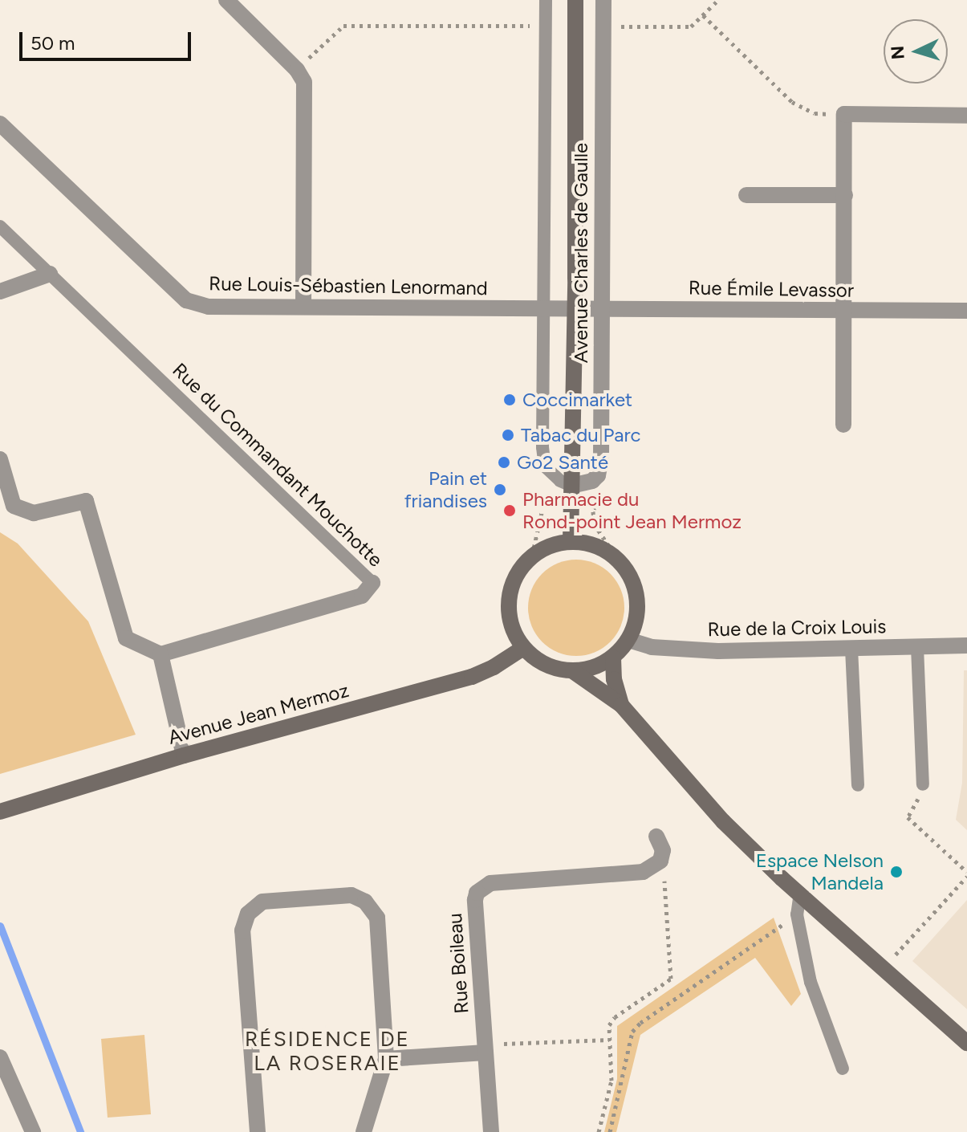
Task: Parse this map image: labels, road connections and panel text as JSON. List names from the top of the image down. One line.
{"streets":{"street":["Avenue Charles de Gaulle","Rue Louis-Sébastien Lenormand","Rue Émile Levassor","Rue du Commandant Mouchotte","Rue de la Croix Louis","Avenue Jean Mermoz","Rue Boileau"]},"crossings":[["Avenue Charles de Gaulle","Rue Louis-Sébastien Lenormand"],["Avenue Charles de Gaulle","Rue Émile Levassor"],["Avenue Charles de Gaulle","Rue de la Croix Louis"],["Avenue Charles de Gaulle","Avenue Jean Mermoz"],["Rue Louis-Sébastien Lenormand","Rue Émile Levassor"],["Rue de la Croix Louis","Avenue Jean Mermoz"]],"districts":["RÉSIDENCE DE LA ROSERAIE"],"places":["Coccimarket","Tabac du Parc","Go2 Santé","Pain et friandises","Pharmacie du Rond-point Jean Mermoz","Espace Nelson Mandela"],"scale_bar":"50 m","north":"left"}
